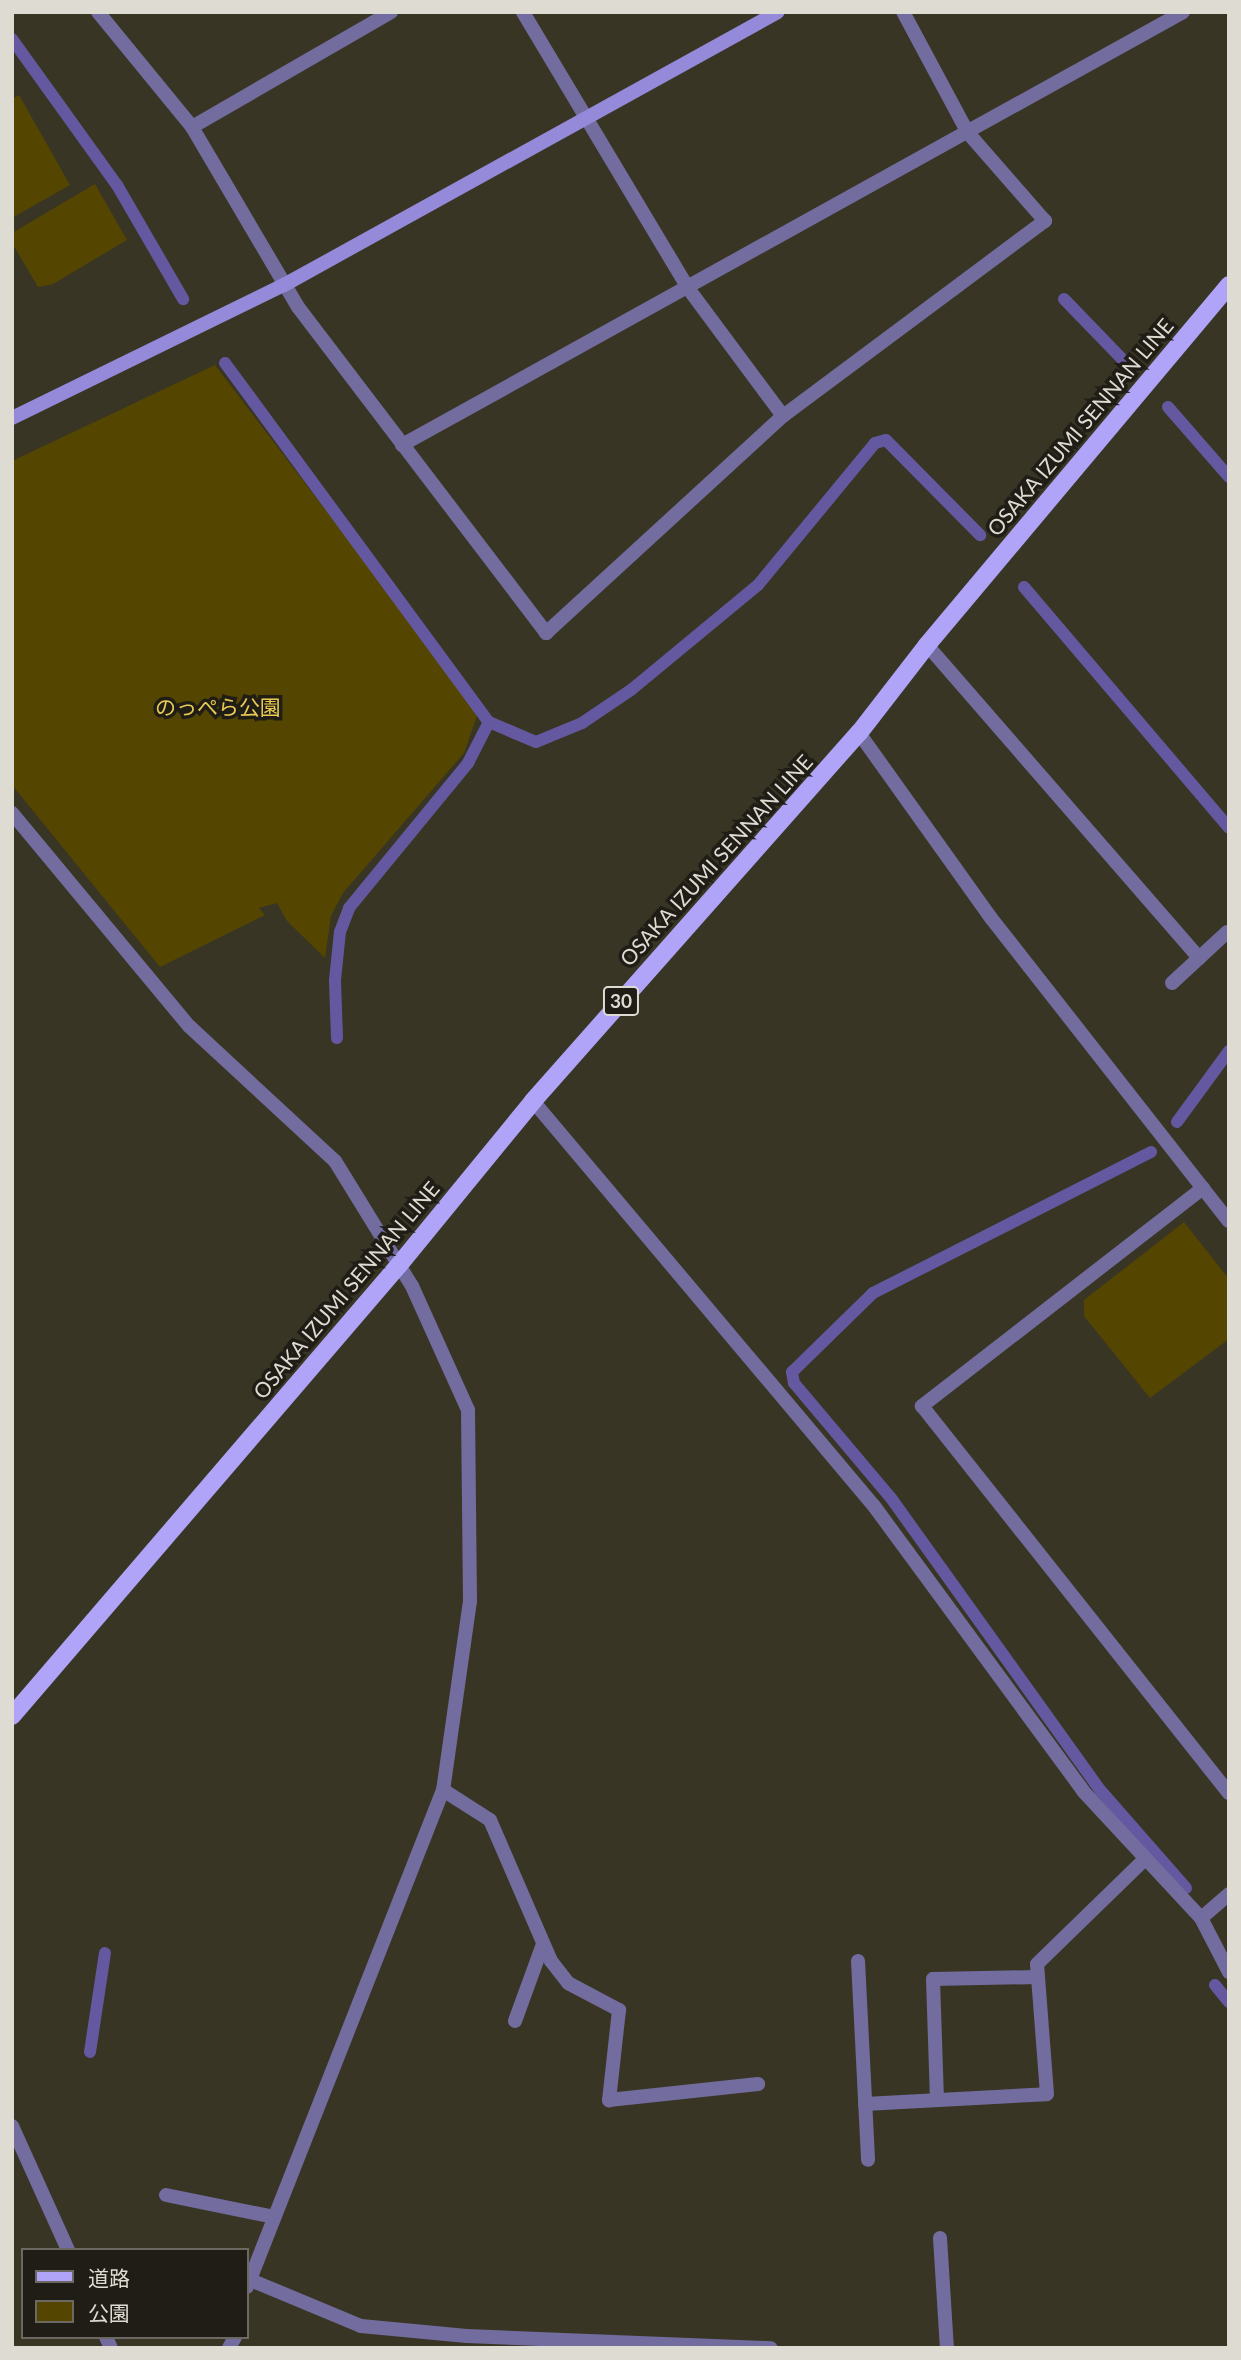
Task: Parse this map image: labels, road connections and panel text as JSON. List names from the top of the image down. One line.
{"streets":{"main road":["OSAKA IZUMI SENNAN LINE","30"]},"parks":["のっぺら公園"],"legend":["道路","公園"]}
